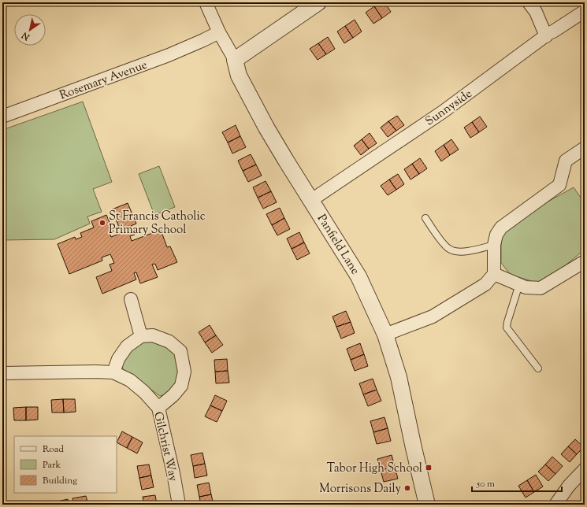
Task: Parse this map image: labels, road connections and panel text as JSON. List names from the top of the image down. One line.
{"streets":{"street":["Rosemary Avenue","Sunnyside","Panfield Lane","Gilchrist Way"]},"crossings":[["Rosemary Avenue","Panfield Lane"],["Sunnyside","Panfield Lane"]],"places":{"other":["St Francis Catholic Primary School","Morrisons Daily"],"transit":["Tabor High School"]},"legend":["Road","Park","Building"],"scale_bar":"50 m","north":"bottom left"}
